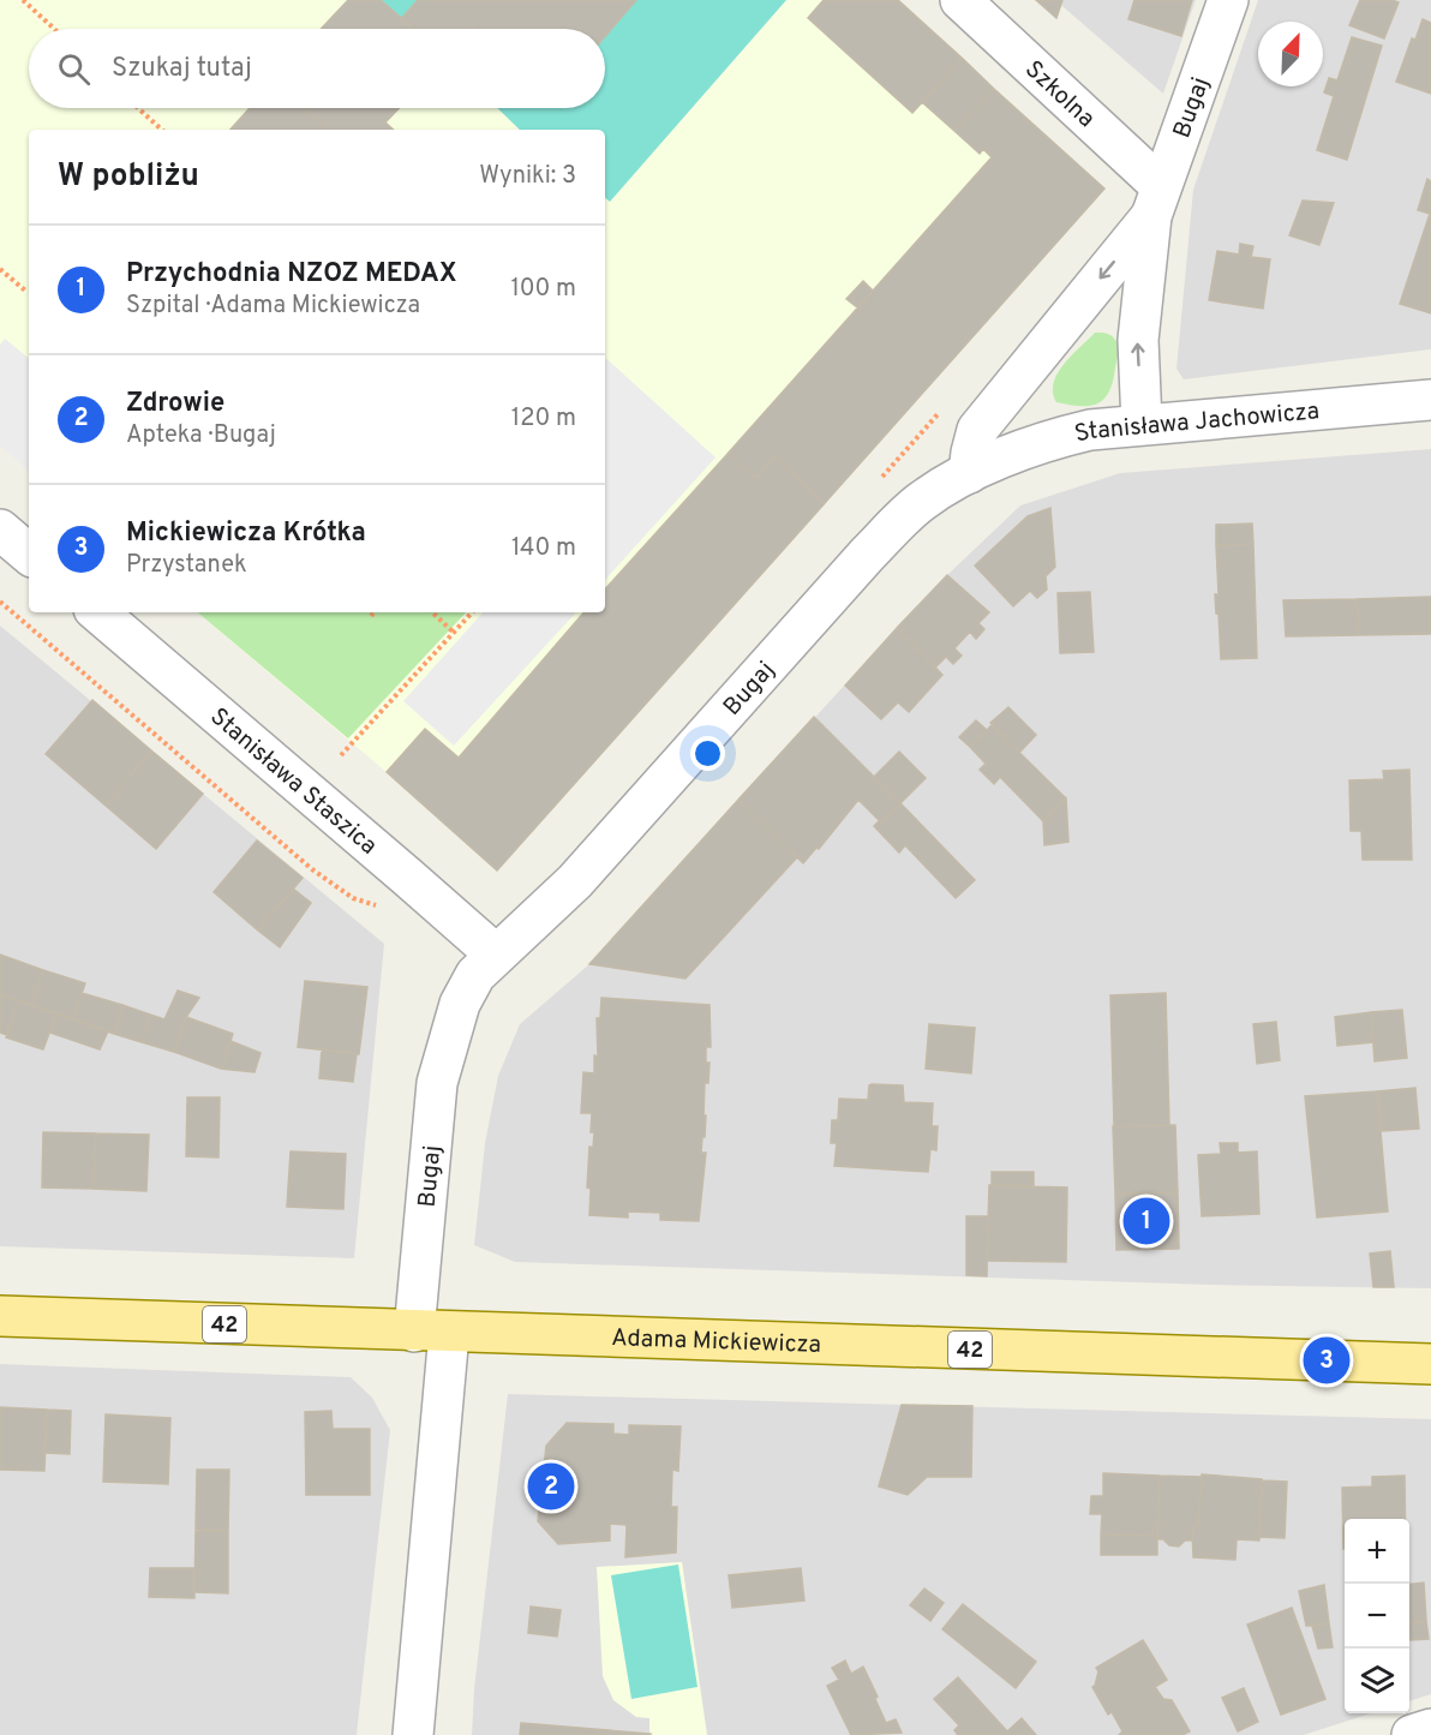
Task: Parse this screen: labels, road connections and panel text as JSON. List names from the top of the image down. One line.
{"streets":{"main road":["42","Adama Mickiewicza"],"street":["Szkolna","Bugaj","Stanisława Jachowicza","Stanisława Staszica"]},"crossings":[["Szkolna","Bugaj"],["Bugaj","Stanisława Jachowicza"],["Bugaj","Stanisława Staszica"],["Bugaj","Adama Mickiewicza"]],"north":"top right","page":{"search":"Szukaj tutaj","heading":["W pobliżu","Wyniki: 3"],"list":[{"mark":"1","name":"Przychodnia NZOZ MEDAX","note":"Szpital · Adama Mickiewicza","value":"100 m"},{"mark":"2","name":"Zdrowie","note":"Apteka · Bugaj","value":"120 m"},{"mark":"3","name":"Mickiewicza Krótka","note":"Przystanek","value":"140 m"}],"pins":["1","3","2"],"map_buttons":["+","−"]}}
